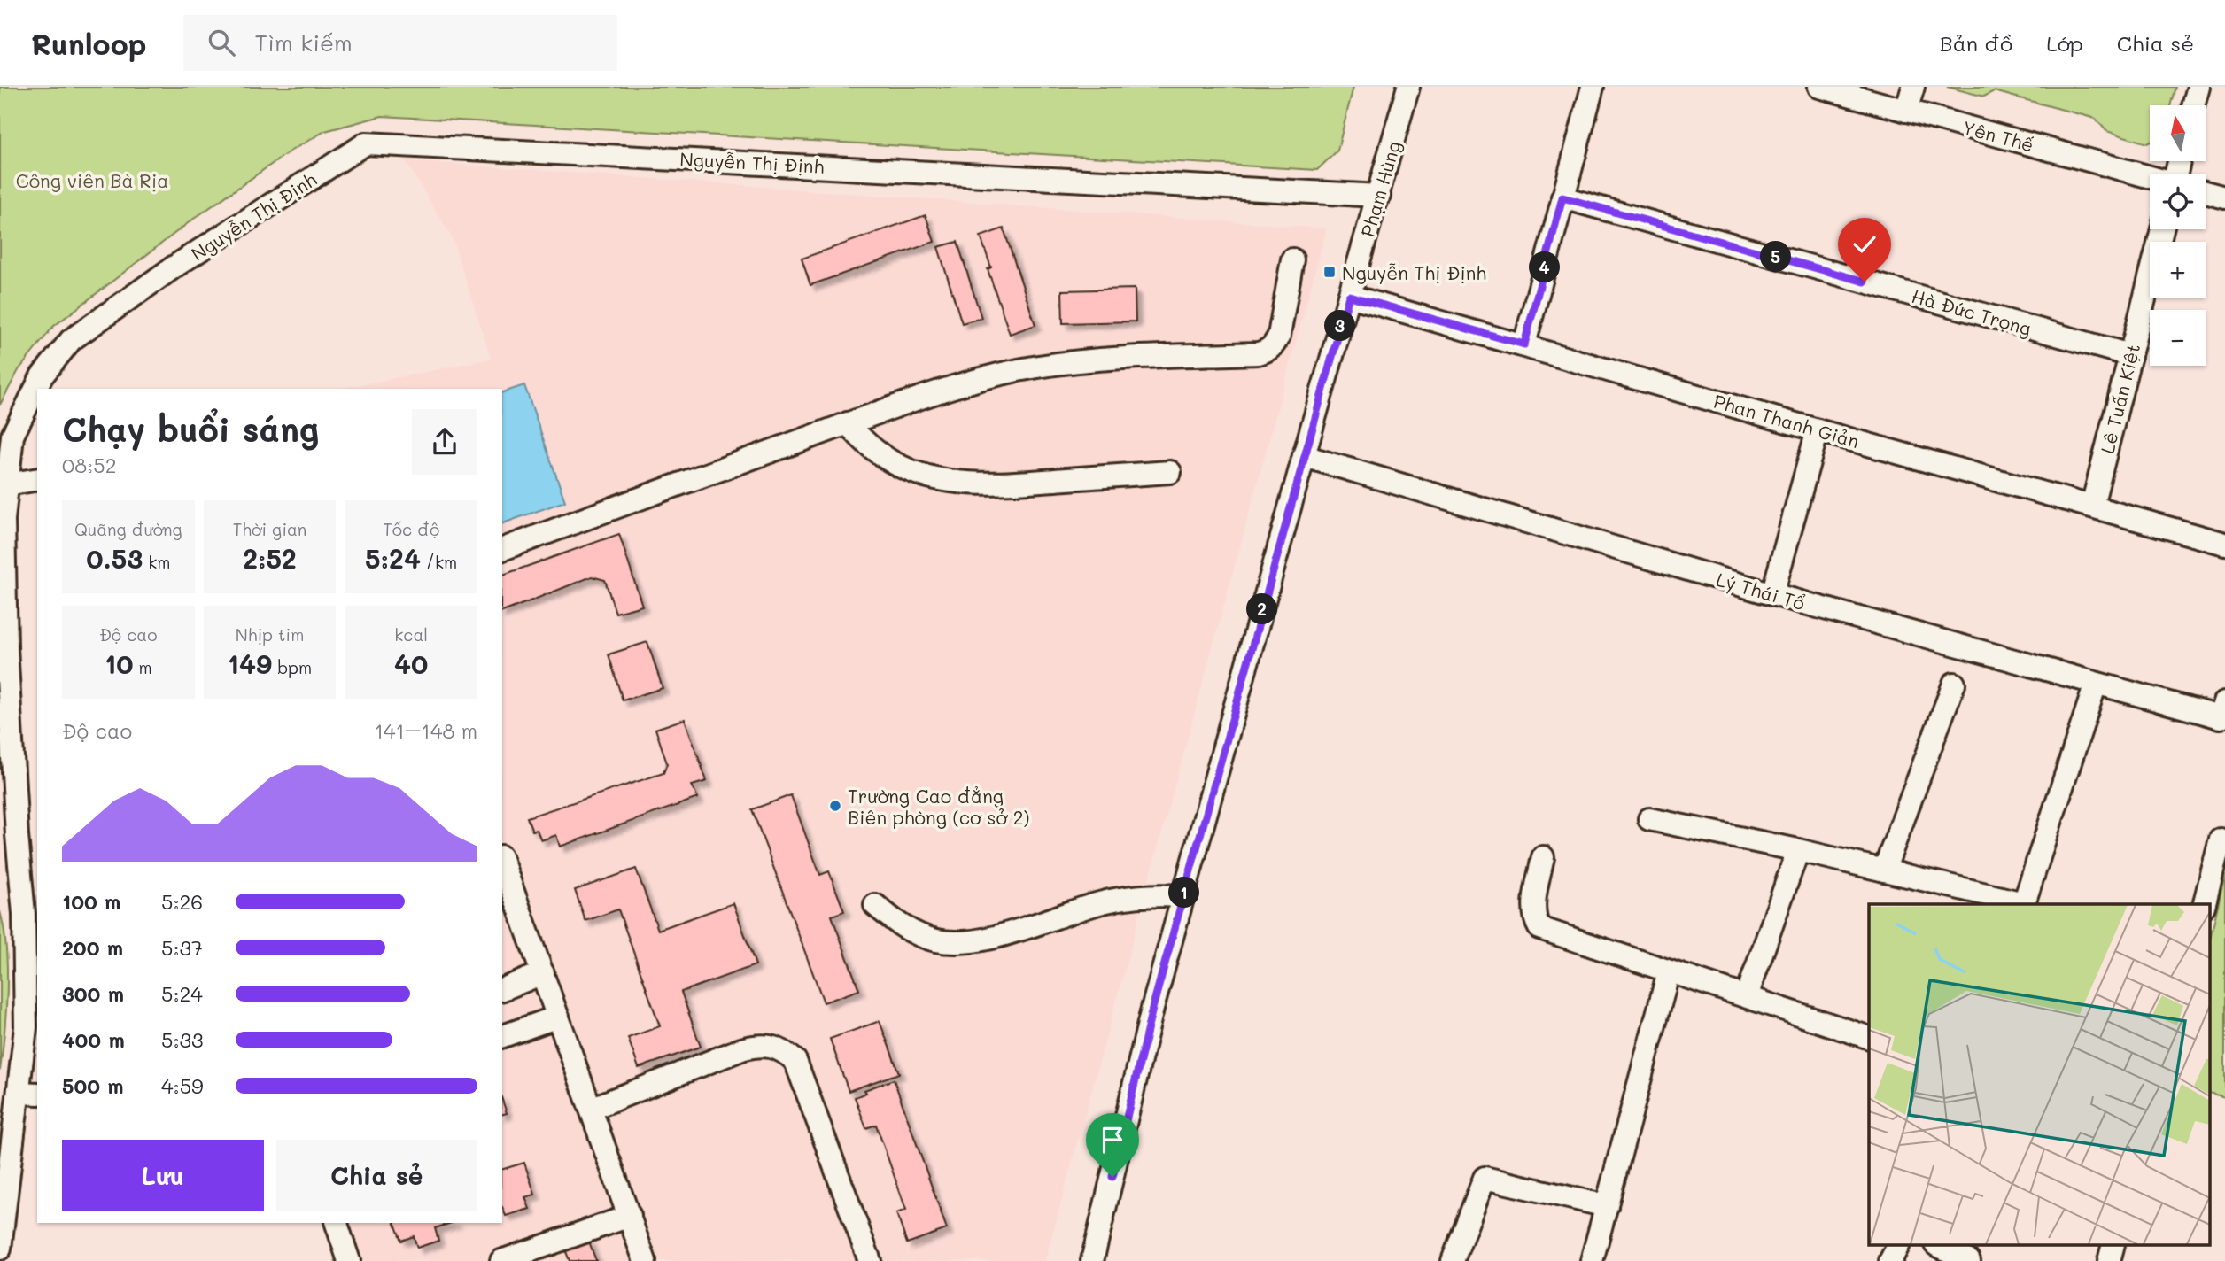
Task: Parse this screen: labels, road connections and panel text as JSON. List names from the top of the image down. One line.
{"streets":{"street":["Yên Thế","Nguyễn Thị Định","Phạm Hùng","Hà Đức Trọng","Lê Tuấn Kiệt","Phan Thanh Giản","Lý Thái Tổ"]},"crossings":[["Nguyễn Thị Định","Phạm Hùng"],["Phạm Hùng","Phan Thanh Giản"],["Phạm Hùng","Lý Thái Tổ"],["Hà Đức Trọng","Lê Tuấn Kiệt"],["Lê Tuấn Kiệt","Phan Thanh Giản"]],"parks":["Công viên Bà Rịa"],"places":{"transit":["Nguyễn Thị Định"],"other":["Trường Cao đẳng Biên phòng (cơ sở 2)"]},"north":"top","page":{"header":"Runloop","search":"Tìm kiếm","nav":["Bản đồ","Lớp","Chia sẻ"],"map_buttons":["+","−"],"pins":["5","4","3","2","1"],"heading":["Chạy buổi sáng","08:52"],"stats":[["Quãng đường","0.53 km"],["Thời gian","2:52"],["Tốc độ","5:24 /km"],["Độ cao","10 m"],["Nhịp tim","149 bpm"],["kcal","40"]],"chart":["Độ cao","141–148 m"],"list":[{"name":"100 m","note":"5:26"},{"name":"200 m","note":"5:37"},{"name":"300 m","note":"5:24"},{"name":"400 m","note":"5:33"},{"name":"500 m","note":"4:59"}],"buttons":["Lưu","Chia sẻ"]}}
